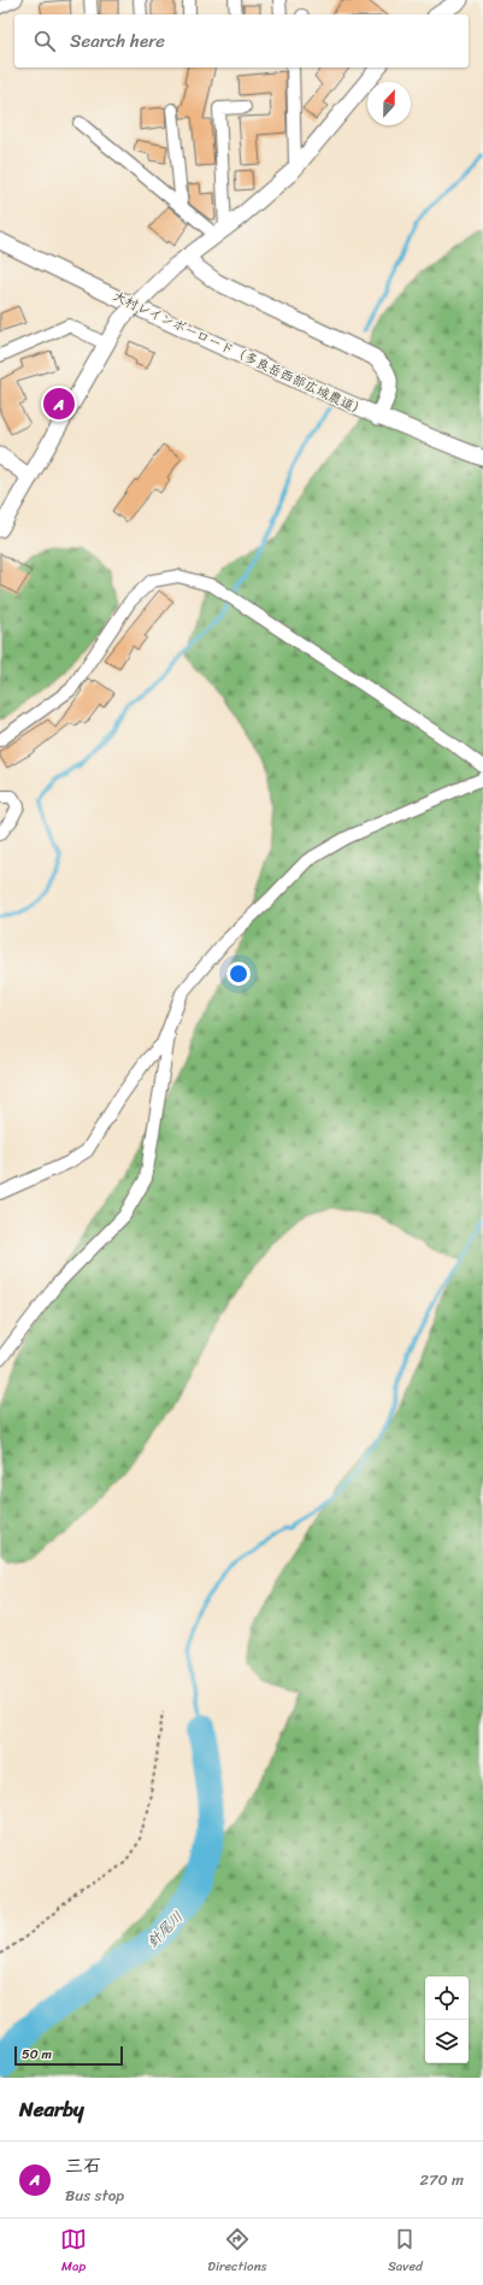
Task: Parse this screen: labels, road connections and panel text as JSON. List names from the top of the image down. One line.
{"streets":{"street":["大村レインボーロード（多良岳西部広域農道）"]},"water":["針尾川"],"scale_bar":"50 m","north":"top","page":{"search":"Search here","pins":"A","scale":"50 m","heading":"Nearby","list":[{"mark":"A","name":"三石","note":"Bus stop","value":"270 m"}],"nav":["Map","Directions","Saved"]}}
